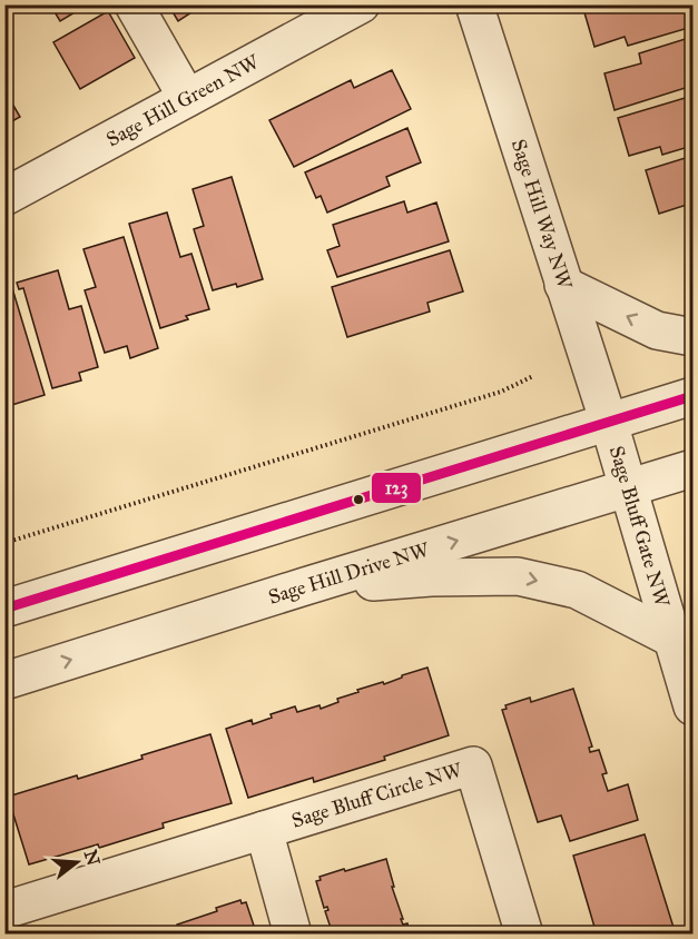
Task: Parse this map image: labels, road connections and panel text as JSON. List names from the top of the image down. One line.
{"streets":{"street":["Sage Hill Green NW","Sage Hill Way NW","Sage Bluff Gate NW","Sage Hill Drive NW","Sage Bluff Circle NW"]},"crossings":[["Sage Hill Way NW","Sage Bluff Gate NW"],["Sage Bluff Gate NW","Sage Hill Drive NW"]],"lines":["transit line 123"],"north":"right"}
